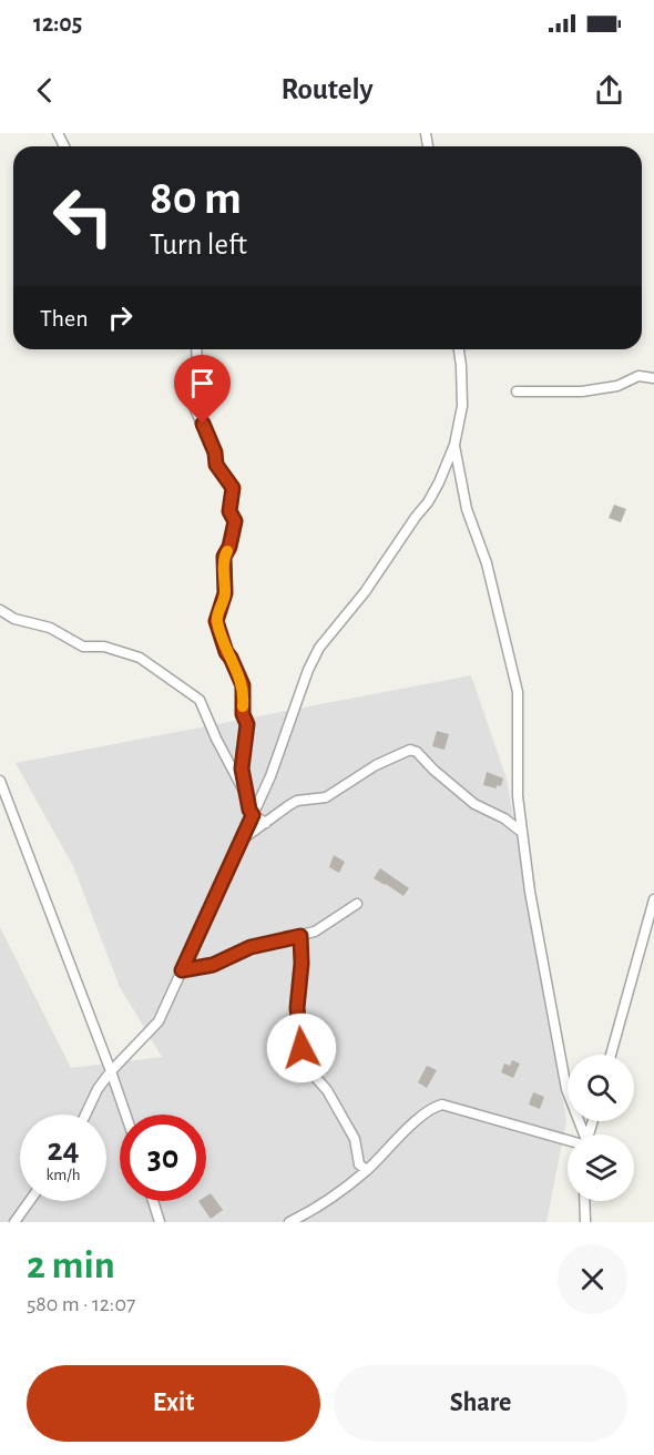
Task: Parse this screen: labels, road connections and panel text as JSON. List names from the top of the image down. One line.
{"page":{"status":"12:05","header":"Routely","turn":["80 m","Turn left"],"then":"Then","speed":"24 km/h","limit":"30","heading":["2 min","580 m · 12:07"],"buttons":["Exit","Share"]}}
